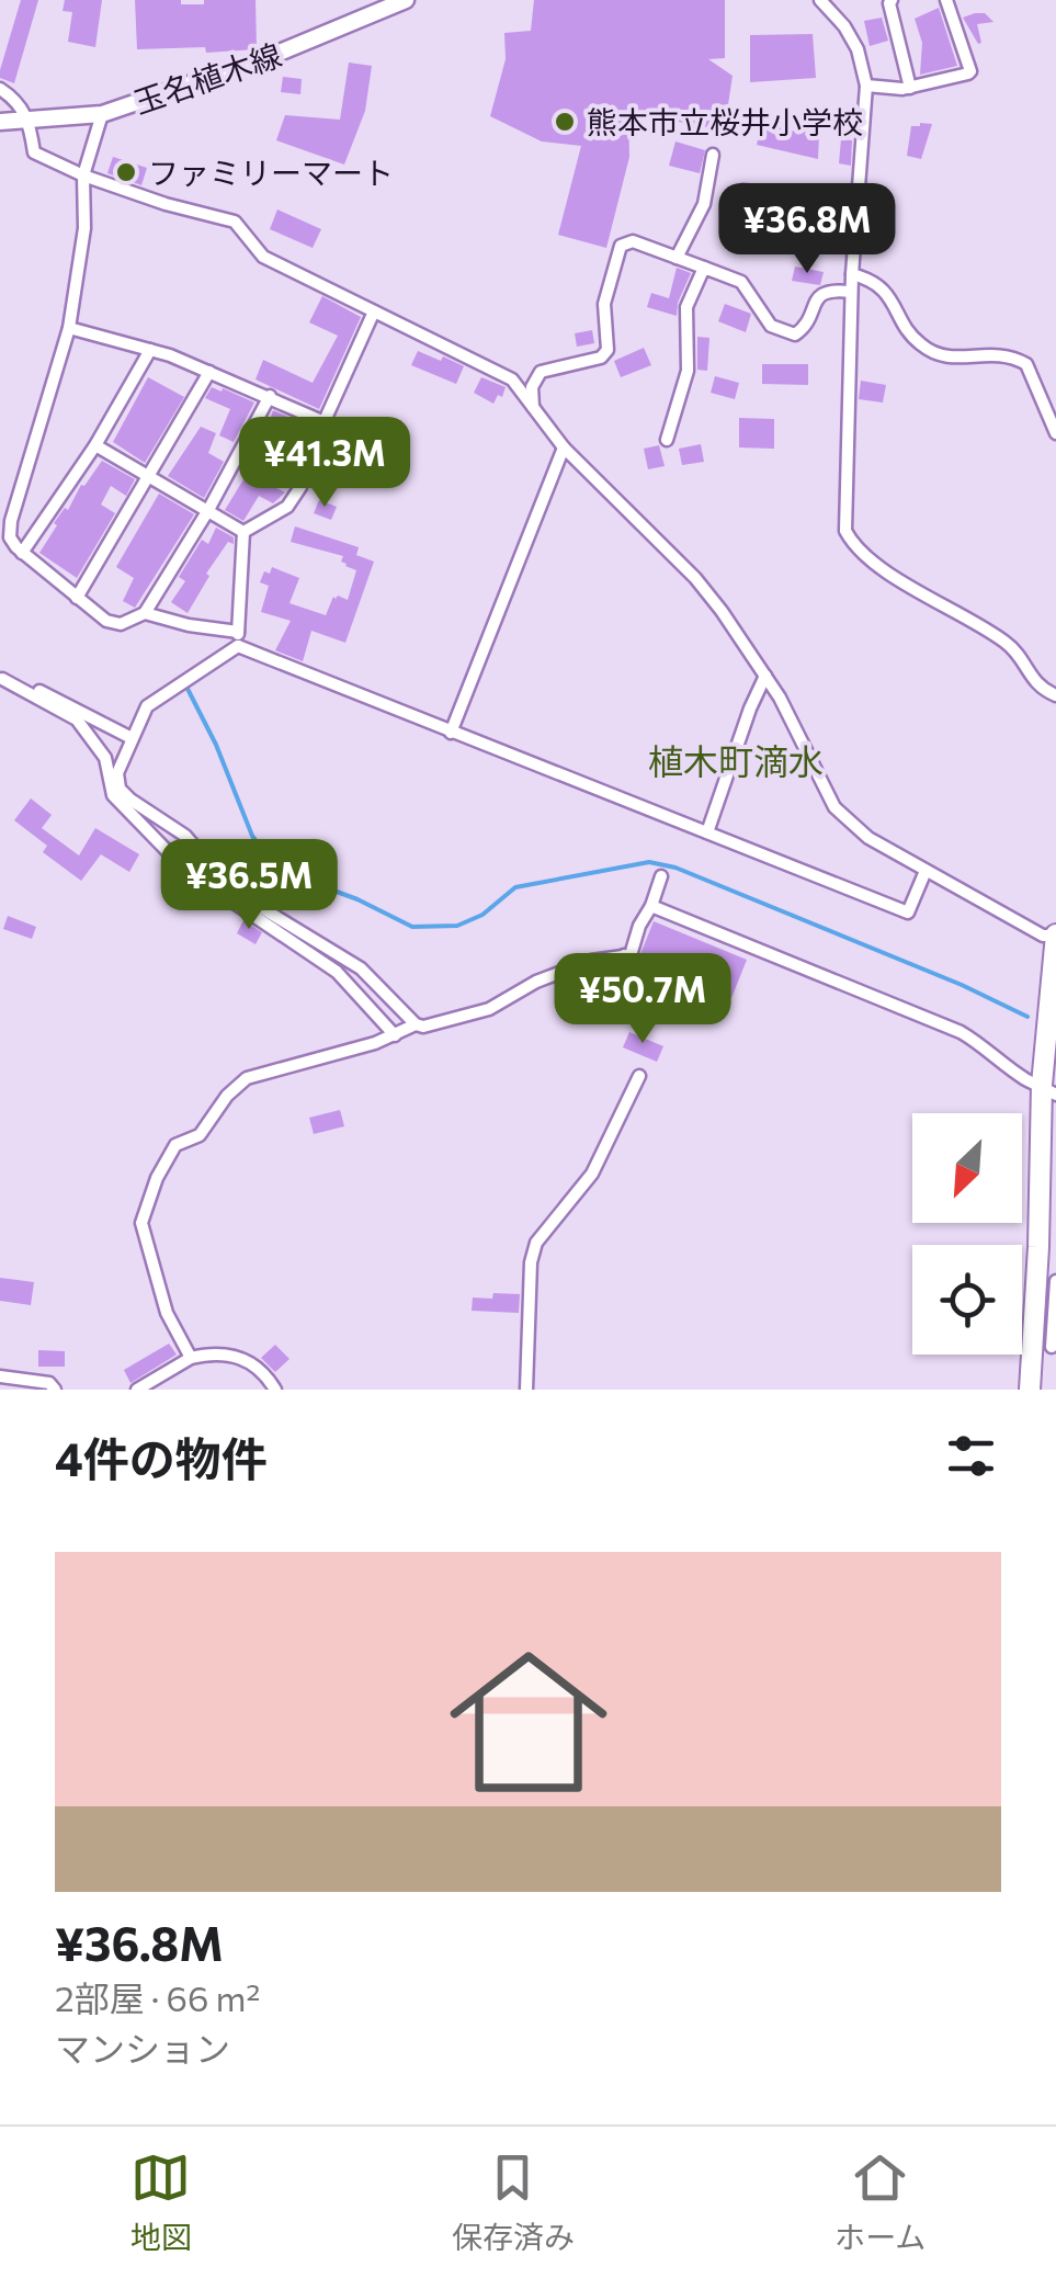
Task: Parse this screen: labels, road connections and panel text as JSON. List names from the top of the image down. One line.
{"streets":{"main road":["玉名植木線"]},"districts":["植木町滴水"],"places":["熊本市立桜井小学校","ファミリーマート"],"north":"bottom left","page":{"price":["¥36.8M","¥41.3M","¥36.5M","¥50.7M"],"heading":"4件の物件","list":[{"name":"¥36.8M","note":"2部屋 · 66 m² · マンション"}],"tabs":["地図","保存済み","ホーム"]}}
